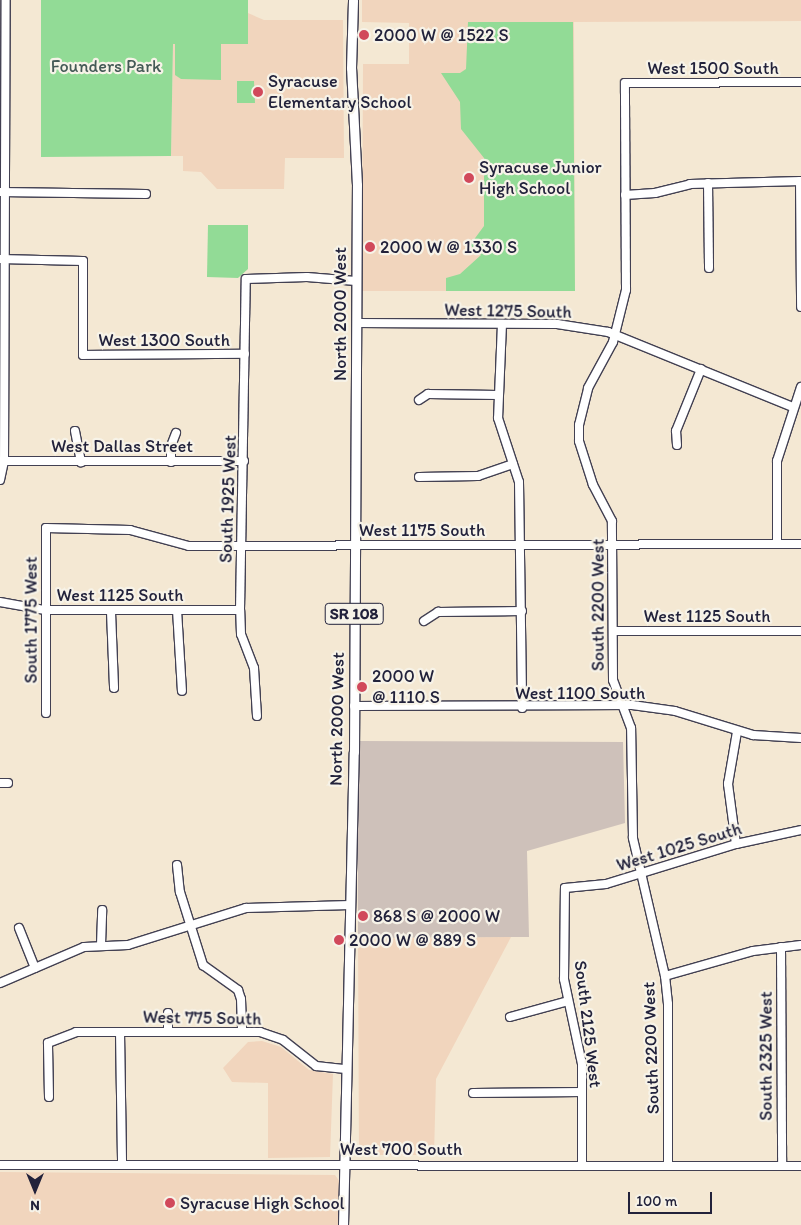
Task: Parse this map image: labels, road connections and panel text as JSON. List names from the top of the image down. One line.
{"streets":{"main road":["North 2000 West","SR 108"],"street":["West 1500 South","West 1275 South","West 1300 South","West Dallas Street","South 1925 West","West 1175 South","West 1125 South","South 2200 West","South 1775 West","West 1100 South","West 1025 South","West 775 South","South 2125 West","South 2325 West","West 700 South"]},"crossings":[["West 1500 South","South 2200 West"],["West 1275 South","North 2000 West"],["West 1275 South","South 2200 West"],["North 2000 West","South 1925 West"],["North 2000 West","West 1175 South"],["North 2000 West","West 1100 South"],["North 2000 West","West 775 South"],["North 2000 West","West 700 South"],["West 1300 South","South 1925 West"],["West Dallas Street","South 1925 West"],["South 1925 West","West 1175 South"],["South 1925 West","West 1125 South"],["West 1175 South","South 2200 West"],["West 1175 South","South 1775 West"],["West 1125 South","South 2200 West"],["West 1125 South","South 1775 West"],["South 2200 West","West 1100 South"],["South 2200 West","West 1025 South"],["South 2200 West","West 700 South"],["West 1025 South","South 2125 West"],["South 2125 West","West 700 South"],["South 2325 West","West 700 South"]],"parks":["Founders Park"],"places":["2000 W @ 1522 S","Syracuse Elementary School","Syracuse Junior High School","2000 W @ 1330 S","2000 W @ 1110 S","868 S @ 2000 W","2000 W @ 889 S","Syracuse High School"],"scale_bar":"100 m","north":"bottom"}
